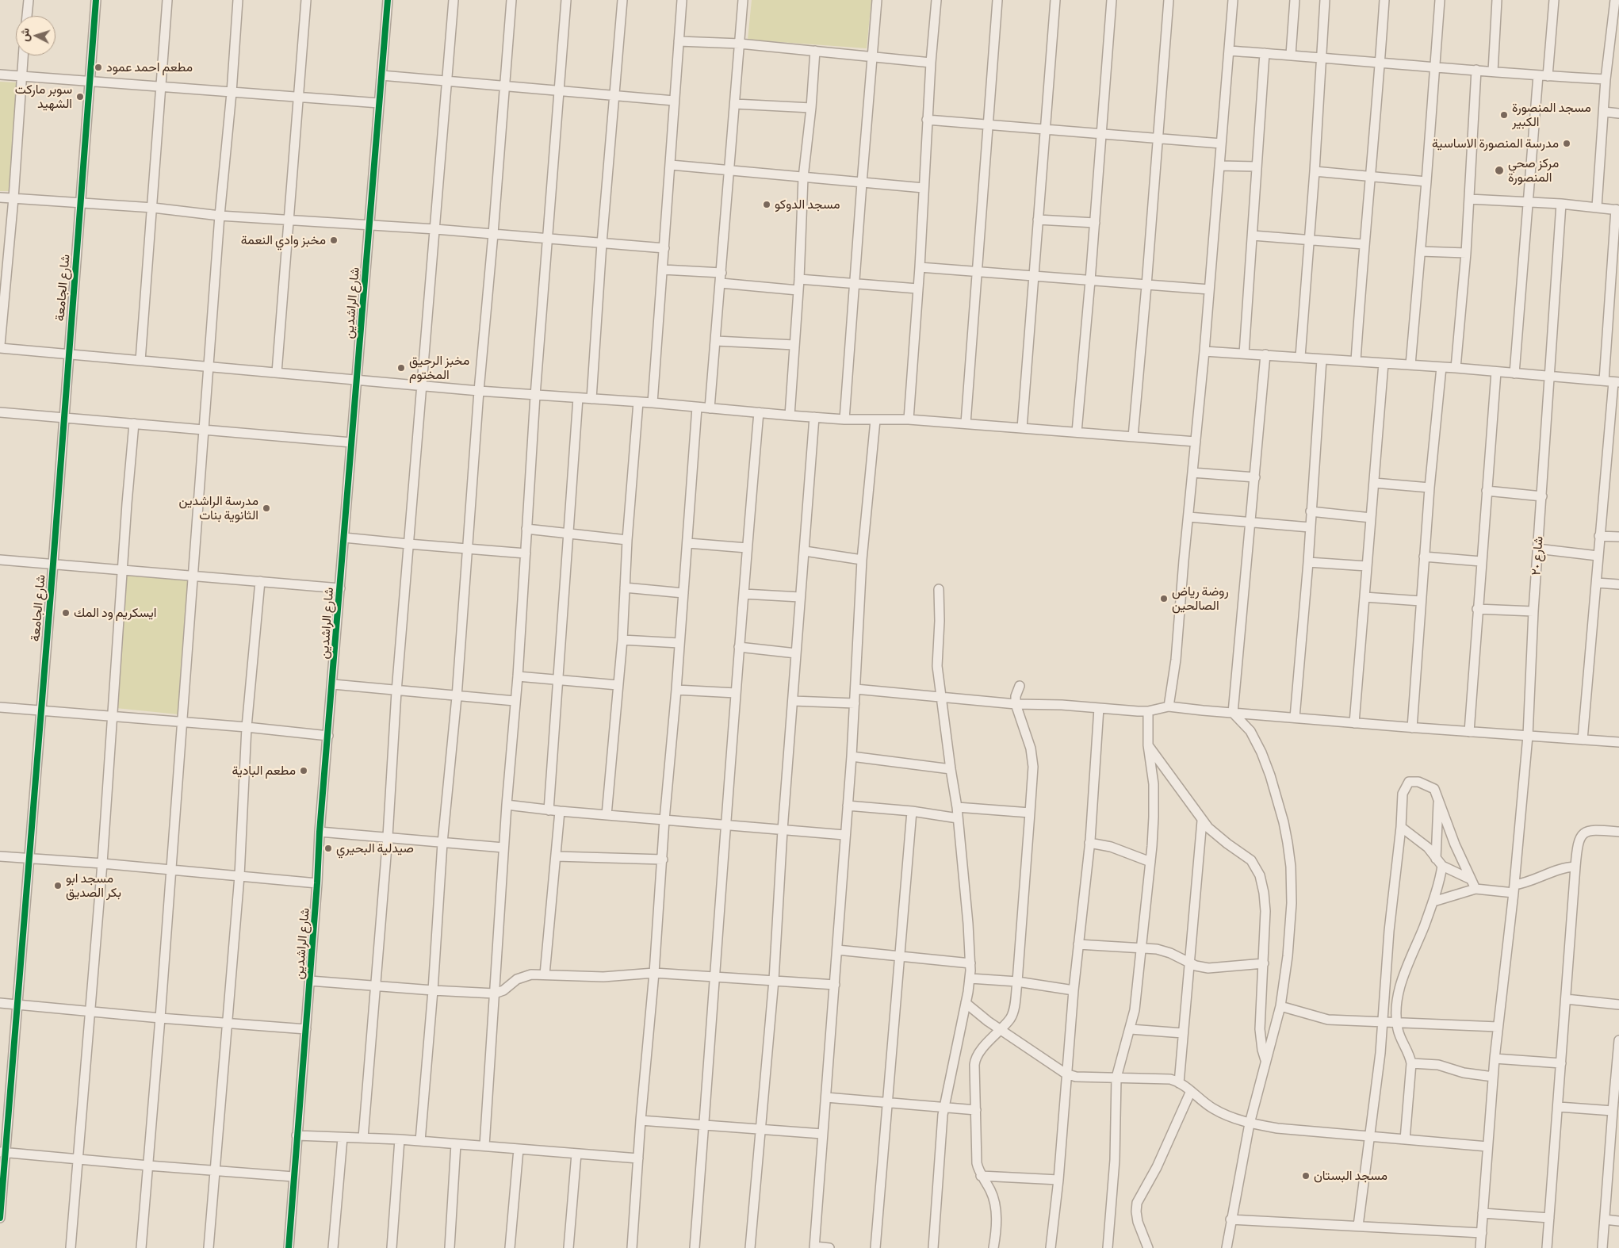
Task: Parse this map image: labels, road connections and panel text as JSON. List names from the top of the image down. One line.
{"streets":{"street":["شارع الجامعة","شارع الراشدين","شارع ٢٠"]},"places":["مطعم احمد عمود","سوبر ماركت الشهيد","مسجد المنصورة الكبير","مدرسة المنصورة الاساسية","مركز صحي المنصورة","مسجد الدوكو","مخبز وادي النعمة","مخبز الرحيق المختوم","مدرسة الراشدين الثانوية بنات","روضة رياض الصالحين","ايسكريم ود المك","مطعم البادية","صيدلية البحيري","مسجد ابو بكر الصديق","مسجد البستان"],"north":"left"}
